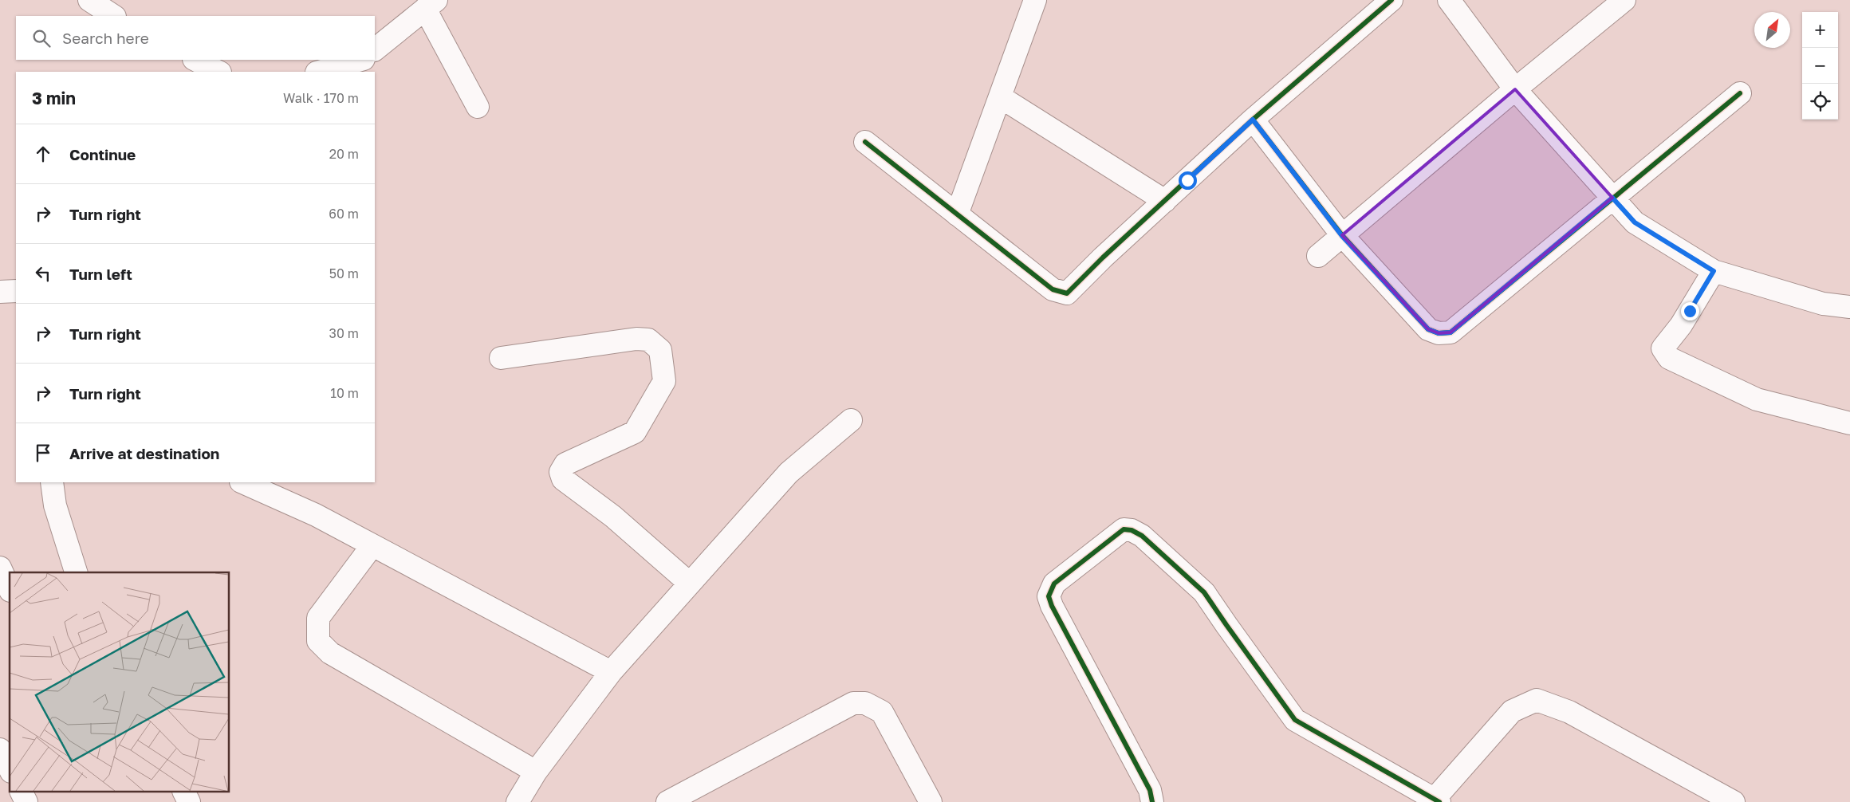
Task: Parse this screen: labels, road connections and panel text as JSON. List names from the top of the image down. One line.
{"north":"top right","page":{"map_buttons":["+","−"],"search":"Search here","heading":["3 min","Walk · 170 m"],"list":[["Continue","20 m"],["Turn right","60 m"],["Turn left","50 m"],["Turn right","30 m"],["Turn right","10 m"],"Arrive at destination"]}}
